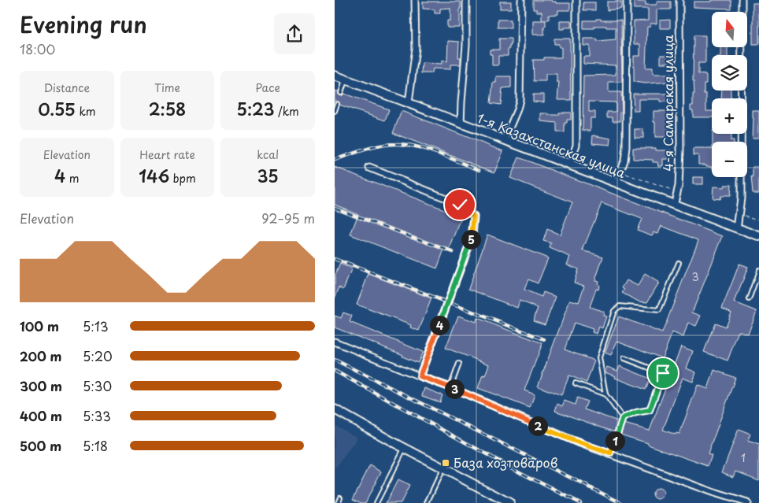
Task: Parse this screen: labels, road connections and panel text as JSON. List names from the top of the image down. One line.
{"streets":{"street":["4-я Самарская улица","1-я Казахстанская улица"]},"crossings":[["4-я Самарская улица","1-я Казахстанская улица"]],"places":{"transit":["База хозтоваров"]},"house_numbers":["3","1"],"north":"top","page":{"heading":["Evening run","18:00"],"map_buttons":["+","−"],"stats":[["Distance","0.55 km"],["Time","2:58"],["Pace","5:23 /km"],["Elevation","4 m"],["Heart rate","146 bpm"],["kcal","35"]],"chart":["Elevation","92–95 m"],"pins":["5","4","3","2","1"],"list":[{"name":"100 m","note":"5:13"},{"name":"200 m","note":"5:20"},{"name":"300 m","note":"5:30"},{"name":"400 m","note":"5:33"},{"name":"500 m","note":"5:18"}]}}
